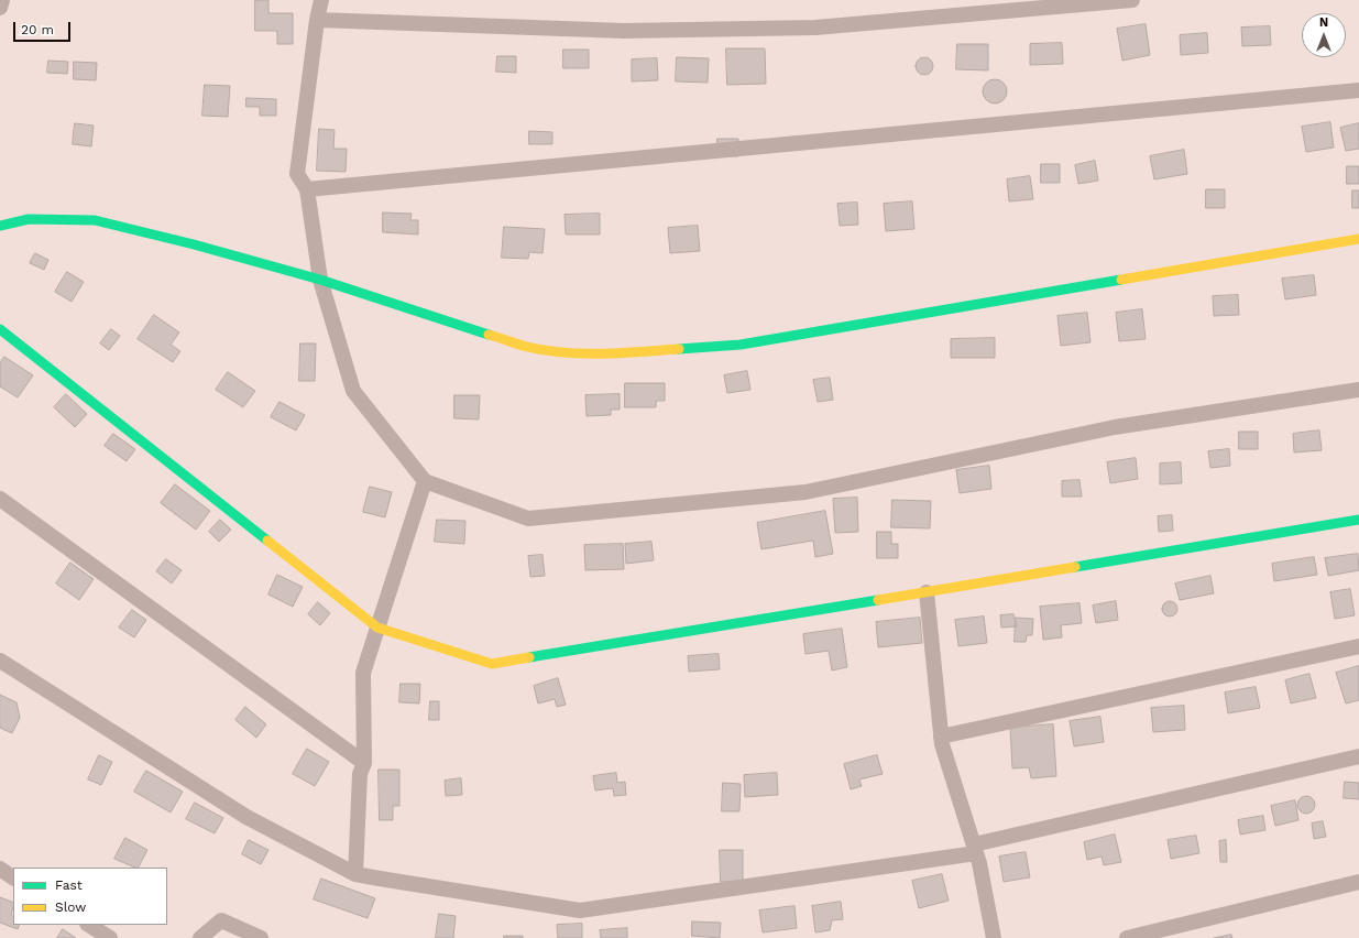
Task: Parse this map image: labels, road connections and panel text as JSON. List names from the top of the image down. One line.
{"legend":["Fast","Slow"],"scale_bar":"20 m","north":"top"}
